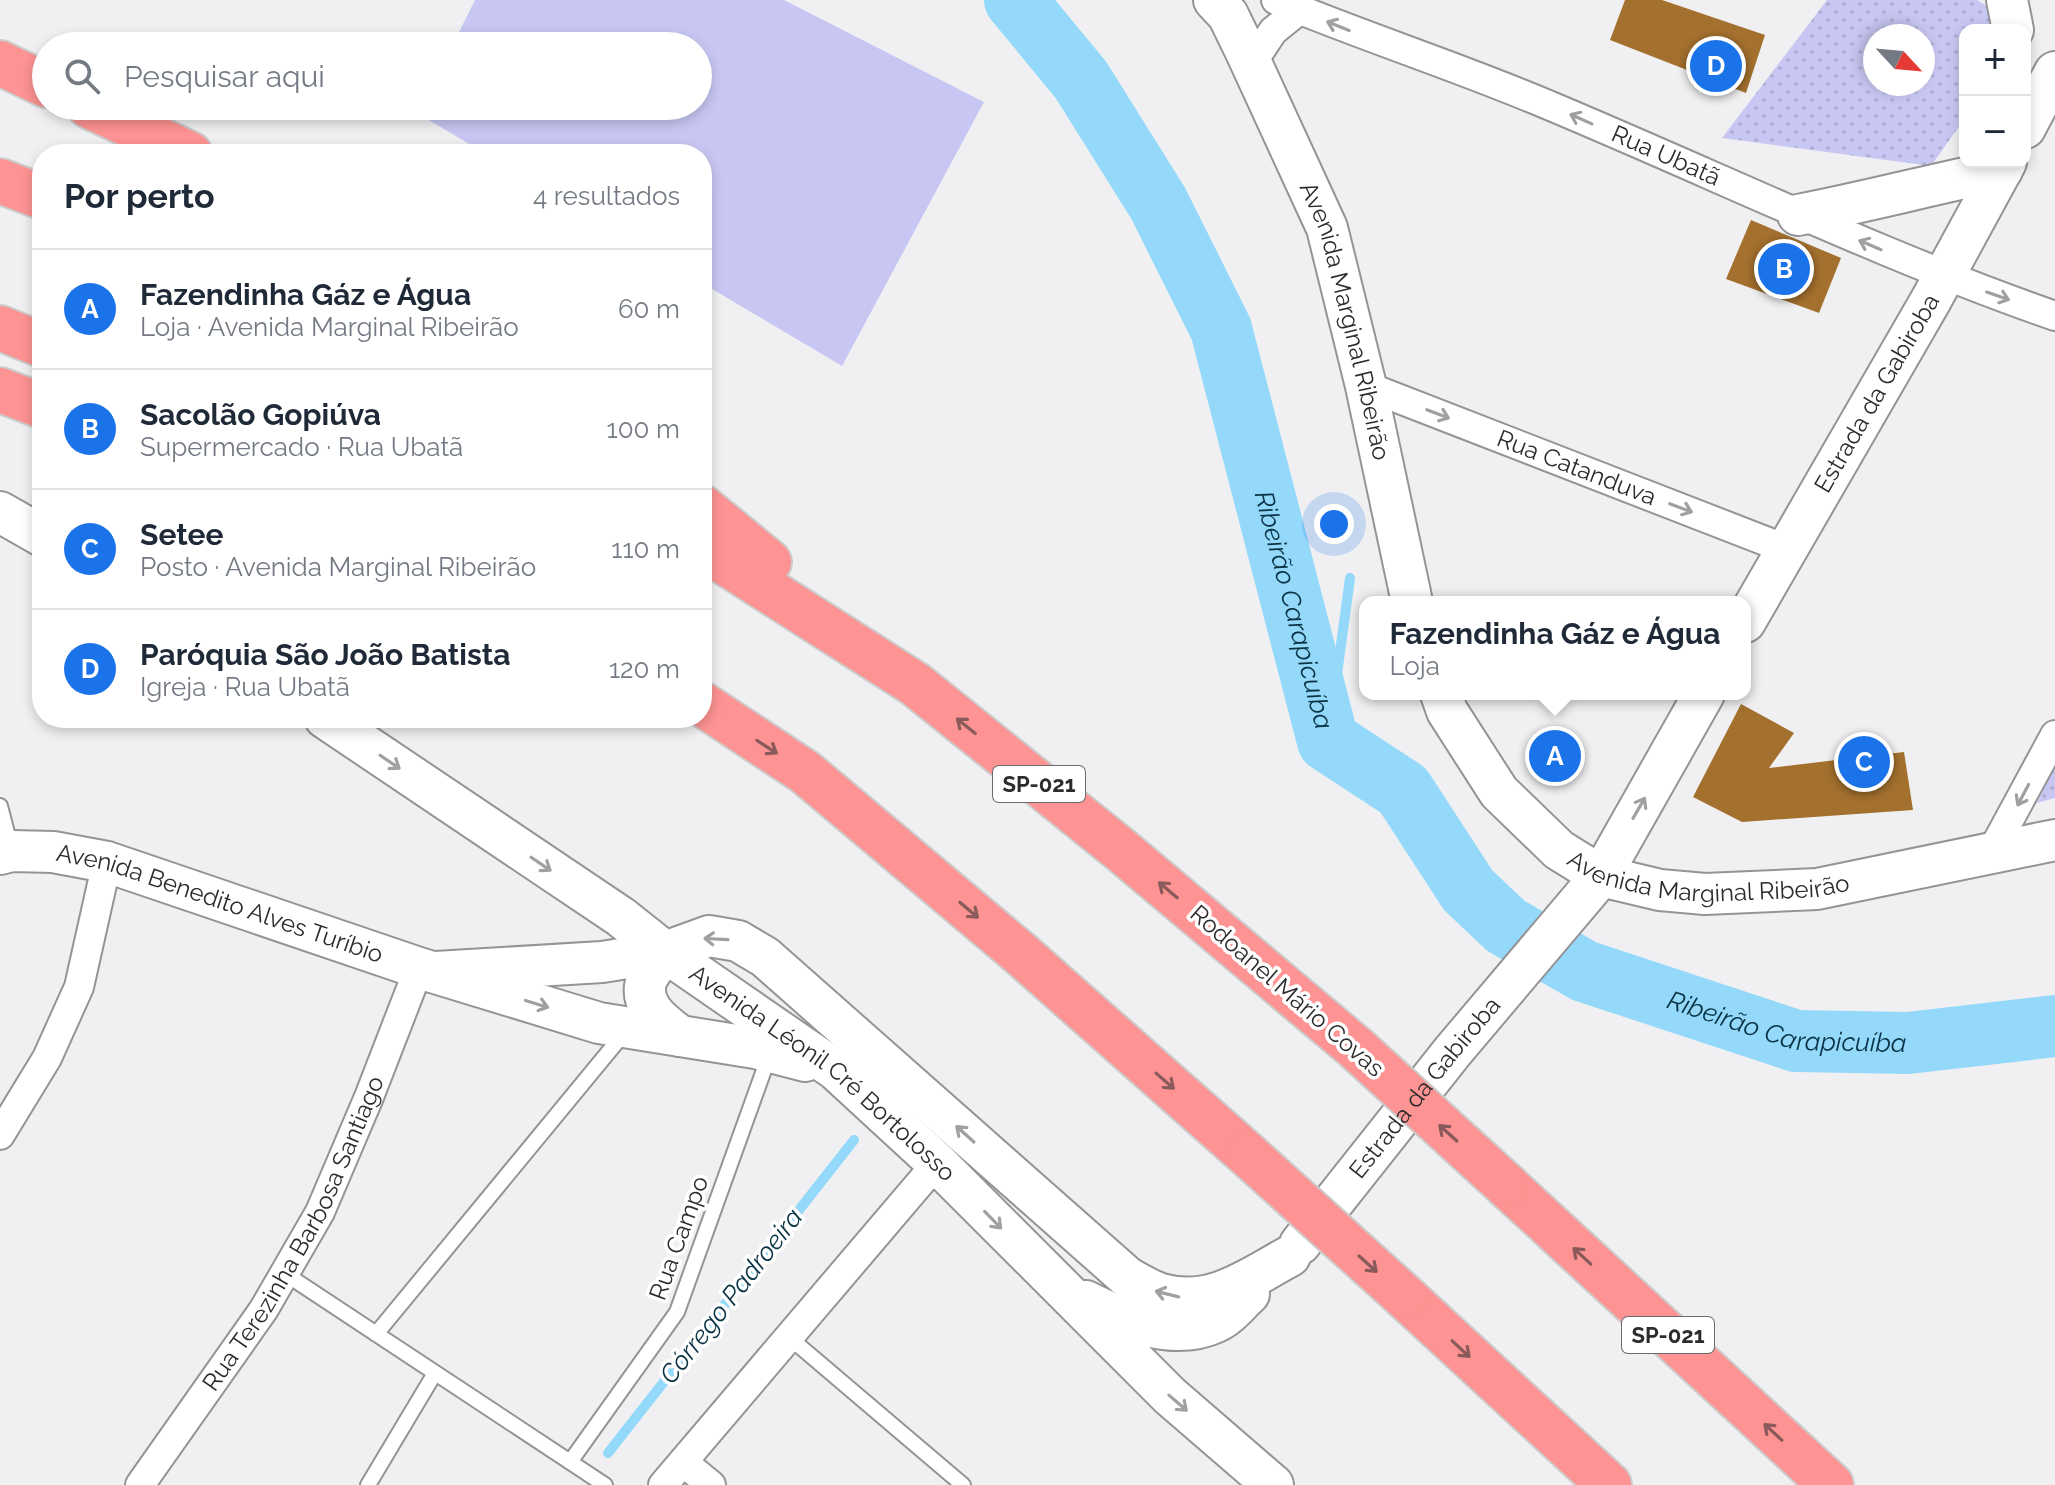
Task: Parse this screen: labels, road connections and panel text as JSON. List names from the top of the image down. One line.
{"streets":{"highway":["SP-021","Rodoanel Mário Covas"],"main road":["Avenida Marginal Ribeirão","Estrada da Gabiroba","Avenida Benedito Alves Turíbio","Avenida Léonil Cré Bortolosso"],"street":["Rua Ubatã","Rua Catanduva","Rua Terezinha Barbosa Santiago"],"lane":["Rua Campo"]},"crossings":[["Rua Ubatã","Estrada da Gabiroba"],["Avenida Marginal Ribeirão","Estrada da Gabiroba"],["Avenida Marginal Ribeirão","Rua Catanduva"],["Estrada da Gabiroba","Rua Catanduva"],["Estrada da Gabiroba","Avenida Benedito Alves Turíbio"],["Estrada da Gabiroba","Avenida Léonil Cré Bortolosso"],["Avenida Benedito Alves Turíbio","Avenida Léonil Cré Bortolosso"],["Avenida Benedito Alves Turíbio","Rua Terezinha Barbosa Santiago"],["Avenida Benedito Alves Turíbio","Rua Campo"]],"one_way":["Rua Catanduva","Avenida Léonil Cré Bortolosso"],"water":["Ribeirão Carapicuíba","Córrego Padroeira"],"north":"bottom right","page":{"map_buttons":["+","−"],"search":"Pesquisar aqui","pins":["D","B","A","C"],"heading":["Por perto","4 resultados"],"list":[{"mark":"A","name":"Fazendinha Gáz e Água","note":"Loja · Avenida Marginal Ribeirão","value":"60 m"},{"mark":"B","name":"Sacolão Gopiúva","note":"Supermercado · Rua Ubatã","value":"100 m"},{"mark":"C","name":"Setee","note":"Posto · Avenida Marginal Ribeirão","value":"110 m"},{"mark":"D","name":"Paróquia São João Batista","note":"Igreja · Rua Ubatã","value":"120 m"}],"popup":["Fazendinha Gáz e Água","Loja"]}}
